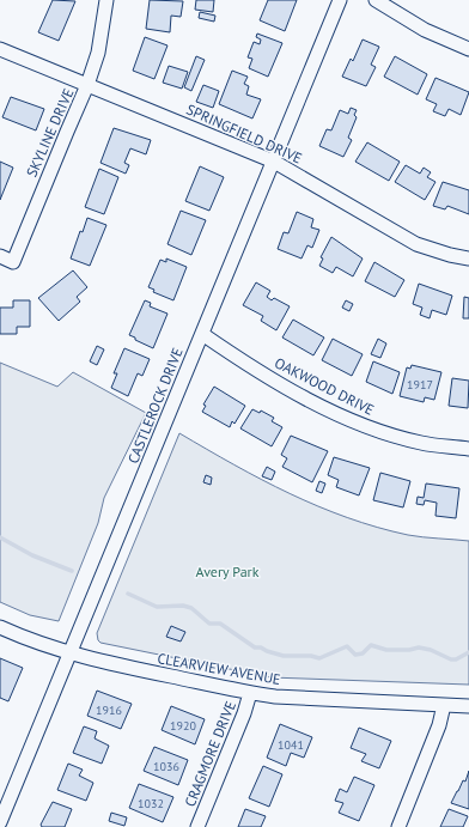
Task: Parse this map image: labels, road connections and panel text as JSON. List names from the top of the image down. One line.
{"streets":{"street":["SKYLINE DRIVE","SPRINGFIELD DRIVE","OAKWOOD DRIVE","CASTLEROCK DRIVE","CLEARVIEW AVENUE","CRAGMORE DRIVE"]},"crossings":[["SKYLINE DRIVE","SPRINGFIELD DRIVE"],["SPRINGFIELD DRIVE","CASTLEROCK DRIVE"],["OAKWOOD DRIVE","CASTLEROCK DRIVE"],["CASTLEROCK DRIVE","CLEARVIEW AVENUE"],["CLEARVIEW AVENUE","CRAGMORE DRIVE"]],"parks":["Avery Park"],"house_numbers":["1917","1916","1920","1041","1036","1032"]}
